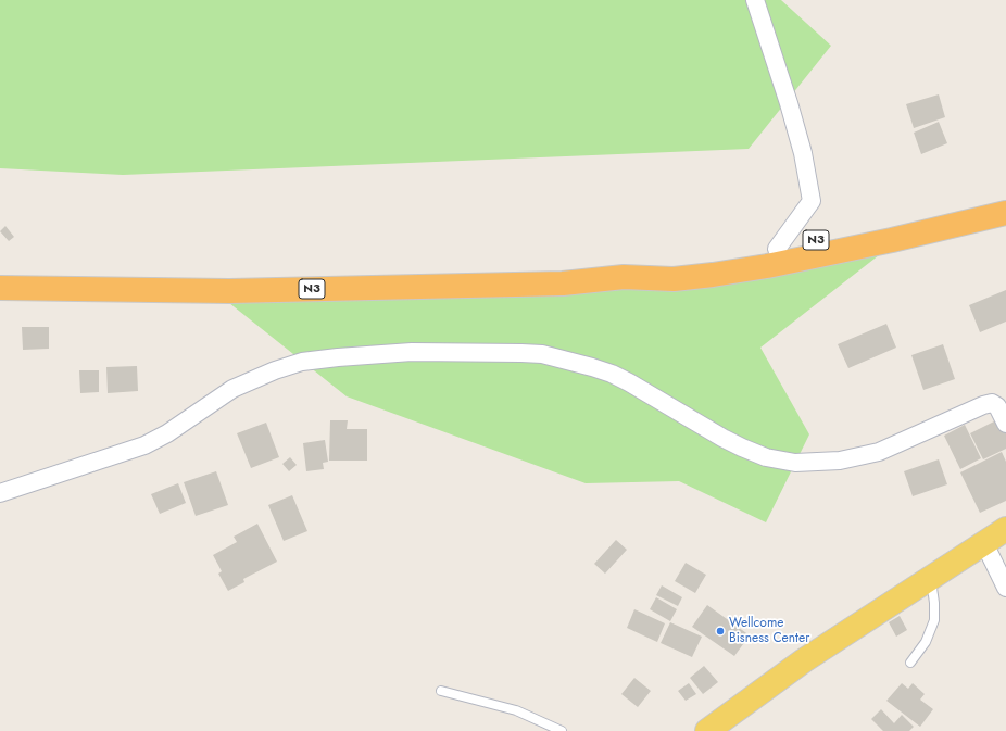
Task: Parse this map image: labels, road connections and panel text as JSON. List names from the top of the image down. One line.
{"streets":{"highway":["N3"]},"places":["Wellcome Bisness Center"]}
